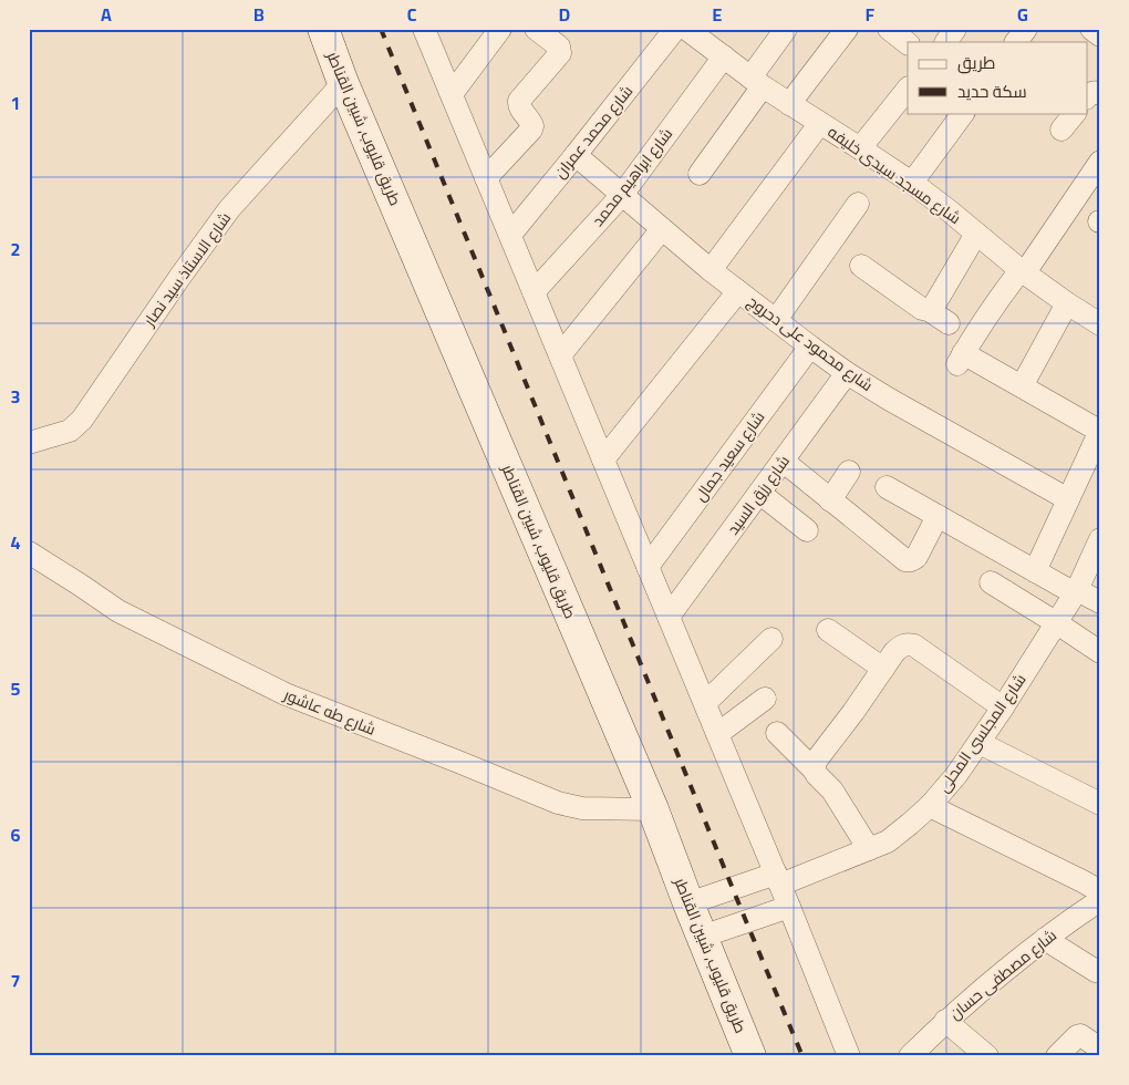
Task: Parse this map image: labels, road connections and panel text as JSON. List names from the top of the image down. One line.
{"streets":{"main road":["طريق قليوب, شبين القناطر"],"street":["شارع محمد عمران","شارع مسجد سيدى خليفه","شارع ابراهيم محمد","شارع الاستاذ سيد نصار","شارع محمود على دحروج","شارع سعيد جمال","شارع رزق السيد","شارع طه عاشور","شارع المجلسى المحلى","شارع مصطفى حسان"]},"crossings":[["طريق قليوب, شبين القناطر","شارع الاستاذ سيد نصار"],["طريق قليوب, شبين القناطر","شارع طه عاشور"],["طريق قليوب, شبين القناطر","شارع المجلسى المحلى"],["شارع محمد عمران","شارع محمود على دحروج"],["شارع مسجد سيدى خليفه","شارع ابراهيم محمد"],["شارع ابراهيم محمد","شارع محمود على دحروج"],["شارع محمود على دحروج","شارع سعيد جمال"],["شارع محمود على دحروج","شارع رزق السيد"]],"legend":["طريق","سكة حديد"],"grid":{"columns":["A","B","C","D","E","F","G"],"rows":["1","2","3","4","5","6","7"]}}
